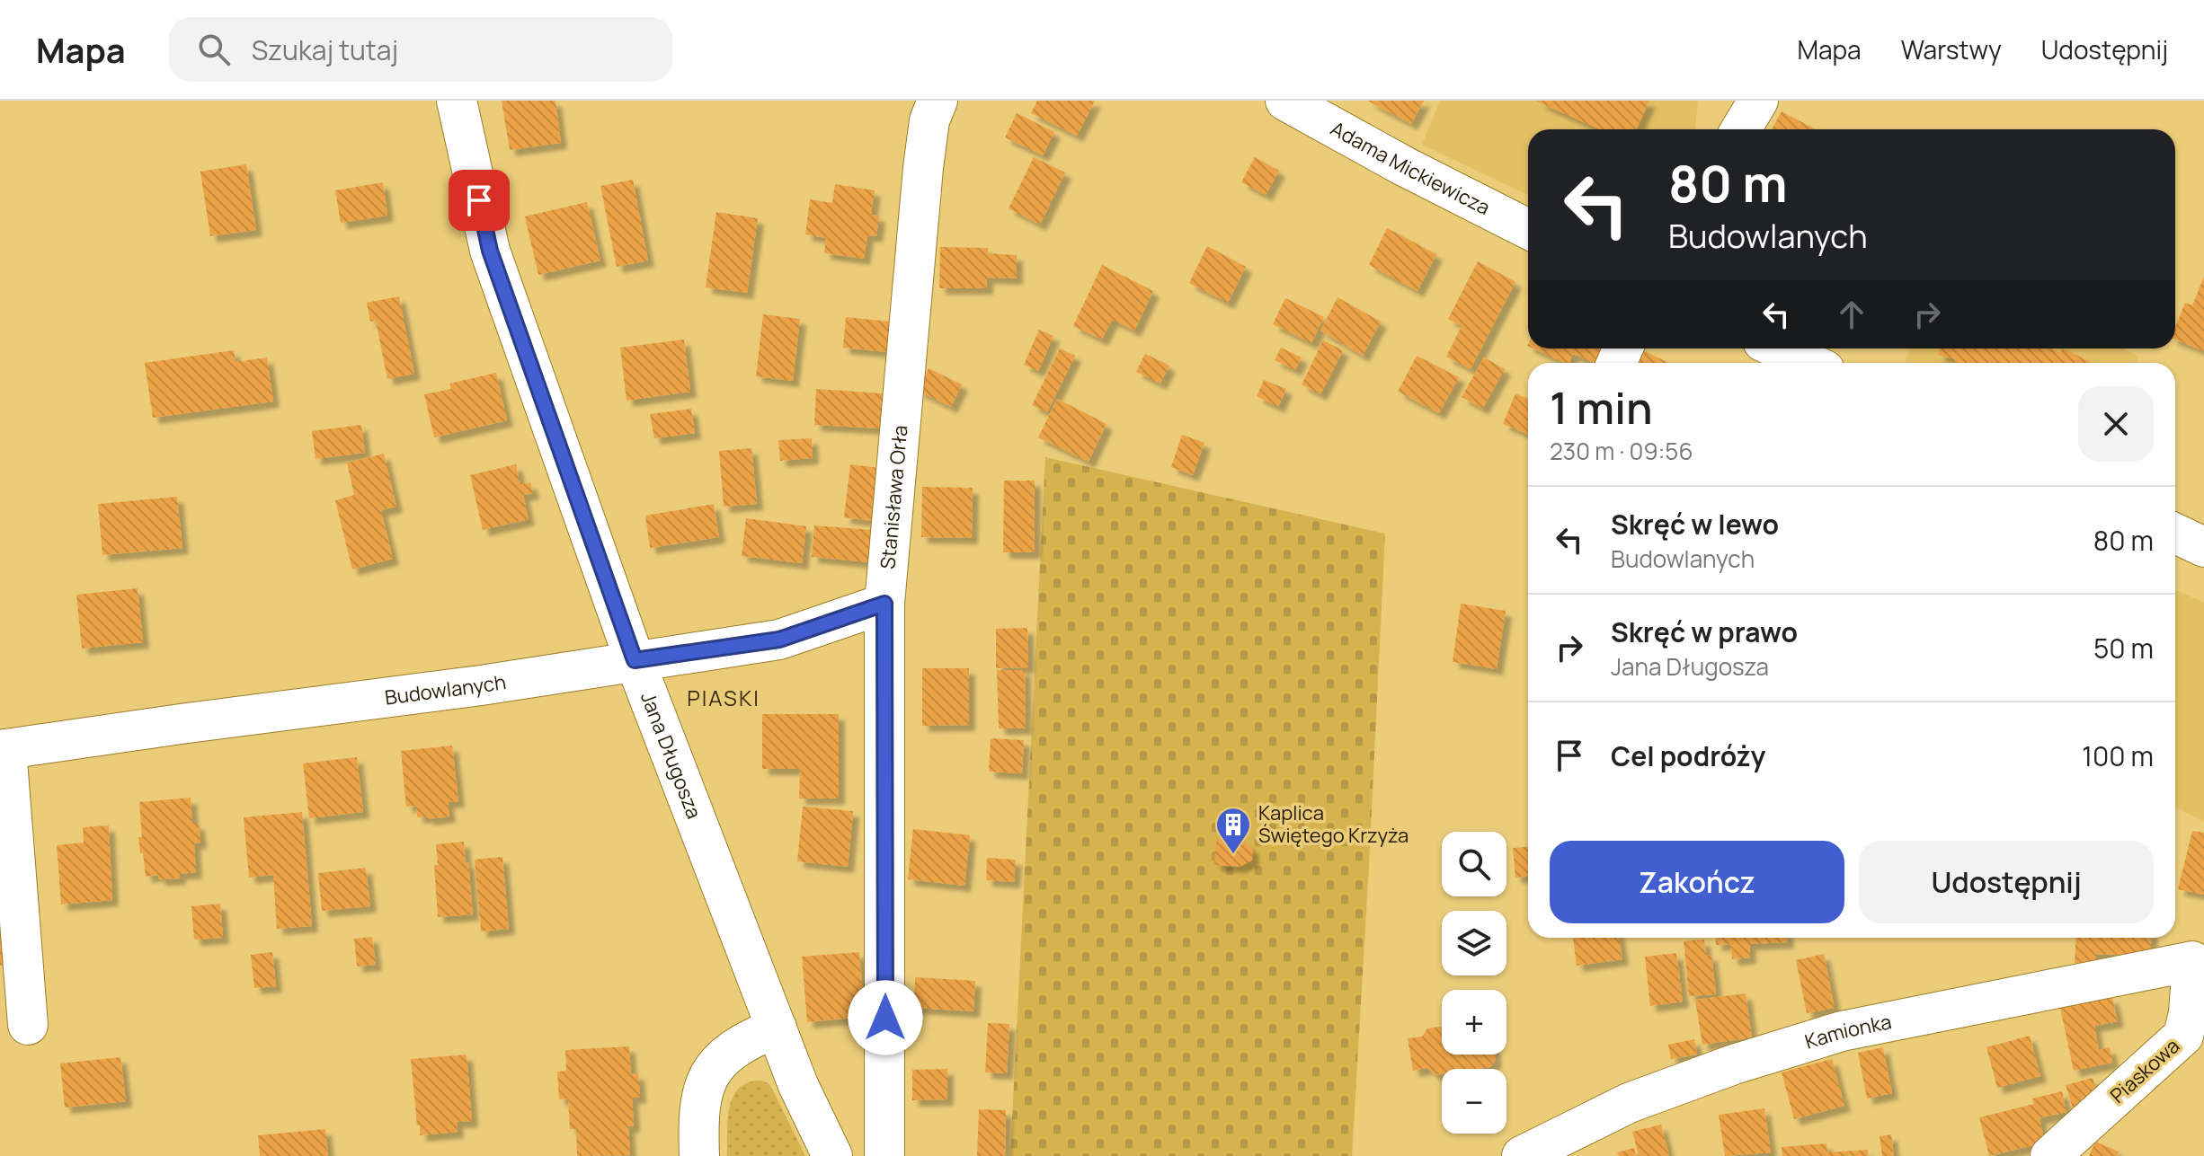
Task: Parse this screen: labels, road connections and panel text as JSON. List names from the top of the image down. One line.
{"streets":{"street":["Adama Mickiewicza","Stanisława Orła","Budowlanych","Jana Długosza","Kamionka","Piaskowa"]},"crossings":[["Stanisława Orła","Budowlanych"],["Budowlanych","Jana Długosza"],["Kamionka","Piaskowa"]],"districts":["PIASKI"],"places":{"building":["Kaplica Świętego Krzyża"]},"page":{"header":"Mapa","search":"Szukaj tutaj","nav":["Mapa","Warstwy","Udostępnij"],"turn":["80 m","Budowlanych"],"heading":["1 min","230 m · 09:56"],"list":[{"name":"Skręć w lewo","note":"Budowlanych","value":"80 m"},{"name":"Skręć w prawo","note":"Jana Długosza","value":"50 m"},{"name":"Cel podróży","value":"100 m"}],"buttons":["Zakończ","Udostępnij"],"map_buttons":["+","−"]}}
